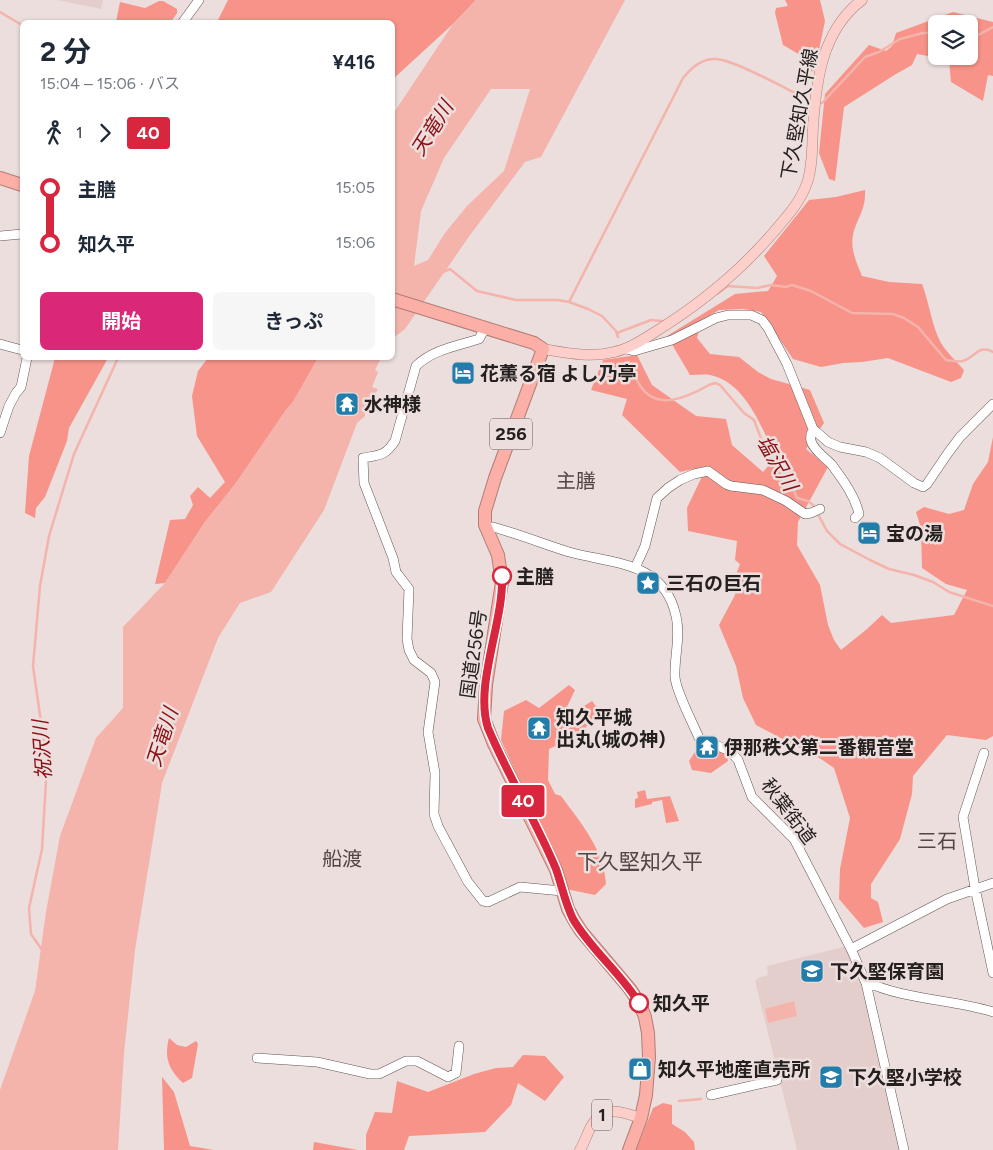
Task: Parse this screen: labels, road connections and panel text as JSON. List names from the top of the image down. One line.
{"streets":{"highway":["256","国道256号"],"main road":["下久堅知久平線","1"],"street":["秋葉街道"]},"crossings":[["下久堅知久平線","国道256号"],["国道256号","秋葉街道"],["国道256号","1"]],"districts":["主膳","三石","船渡","下久堅知久平"],"water":["天竜川","塩沢川","祝沢川"],"places":{"hotel":["花薫る宿 よし乃亭","宝の湯"],"temple":["水神様","知久平城 出丸(城の神)","伊那秩父第二番観音堂"],"other":["主膳","知久平"],"place":["三石の巨石"],"school or university":["下久堅保育園","下久堅小学校"],"shop":["知久平地産直売所"]},"lines":["bus line 40"],"page":{"on_map":"40","heading":["2 分","15:04 – 15:06 · バス","¥416"],"legs":["1","40"],"list":[{"name":"主膳","value":"15:05"},{"name":"知久平","value":"15:06"}],"buttons":["開始","きっぷ"]}}
